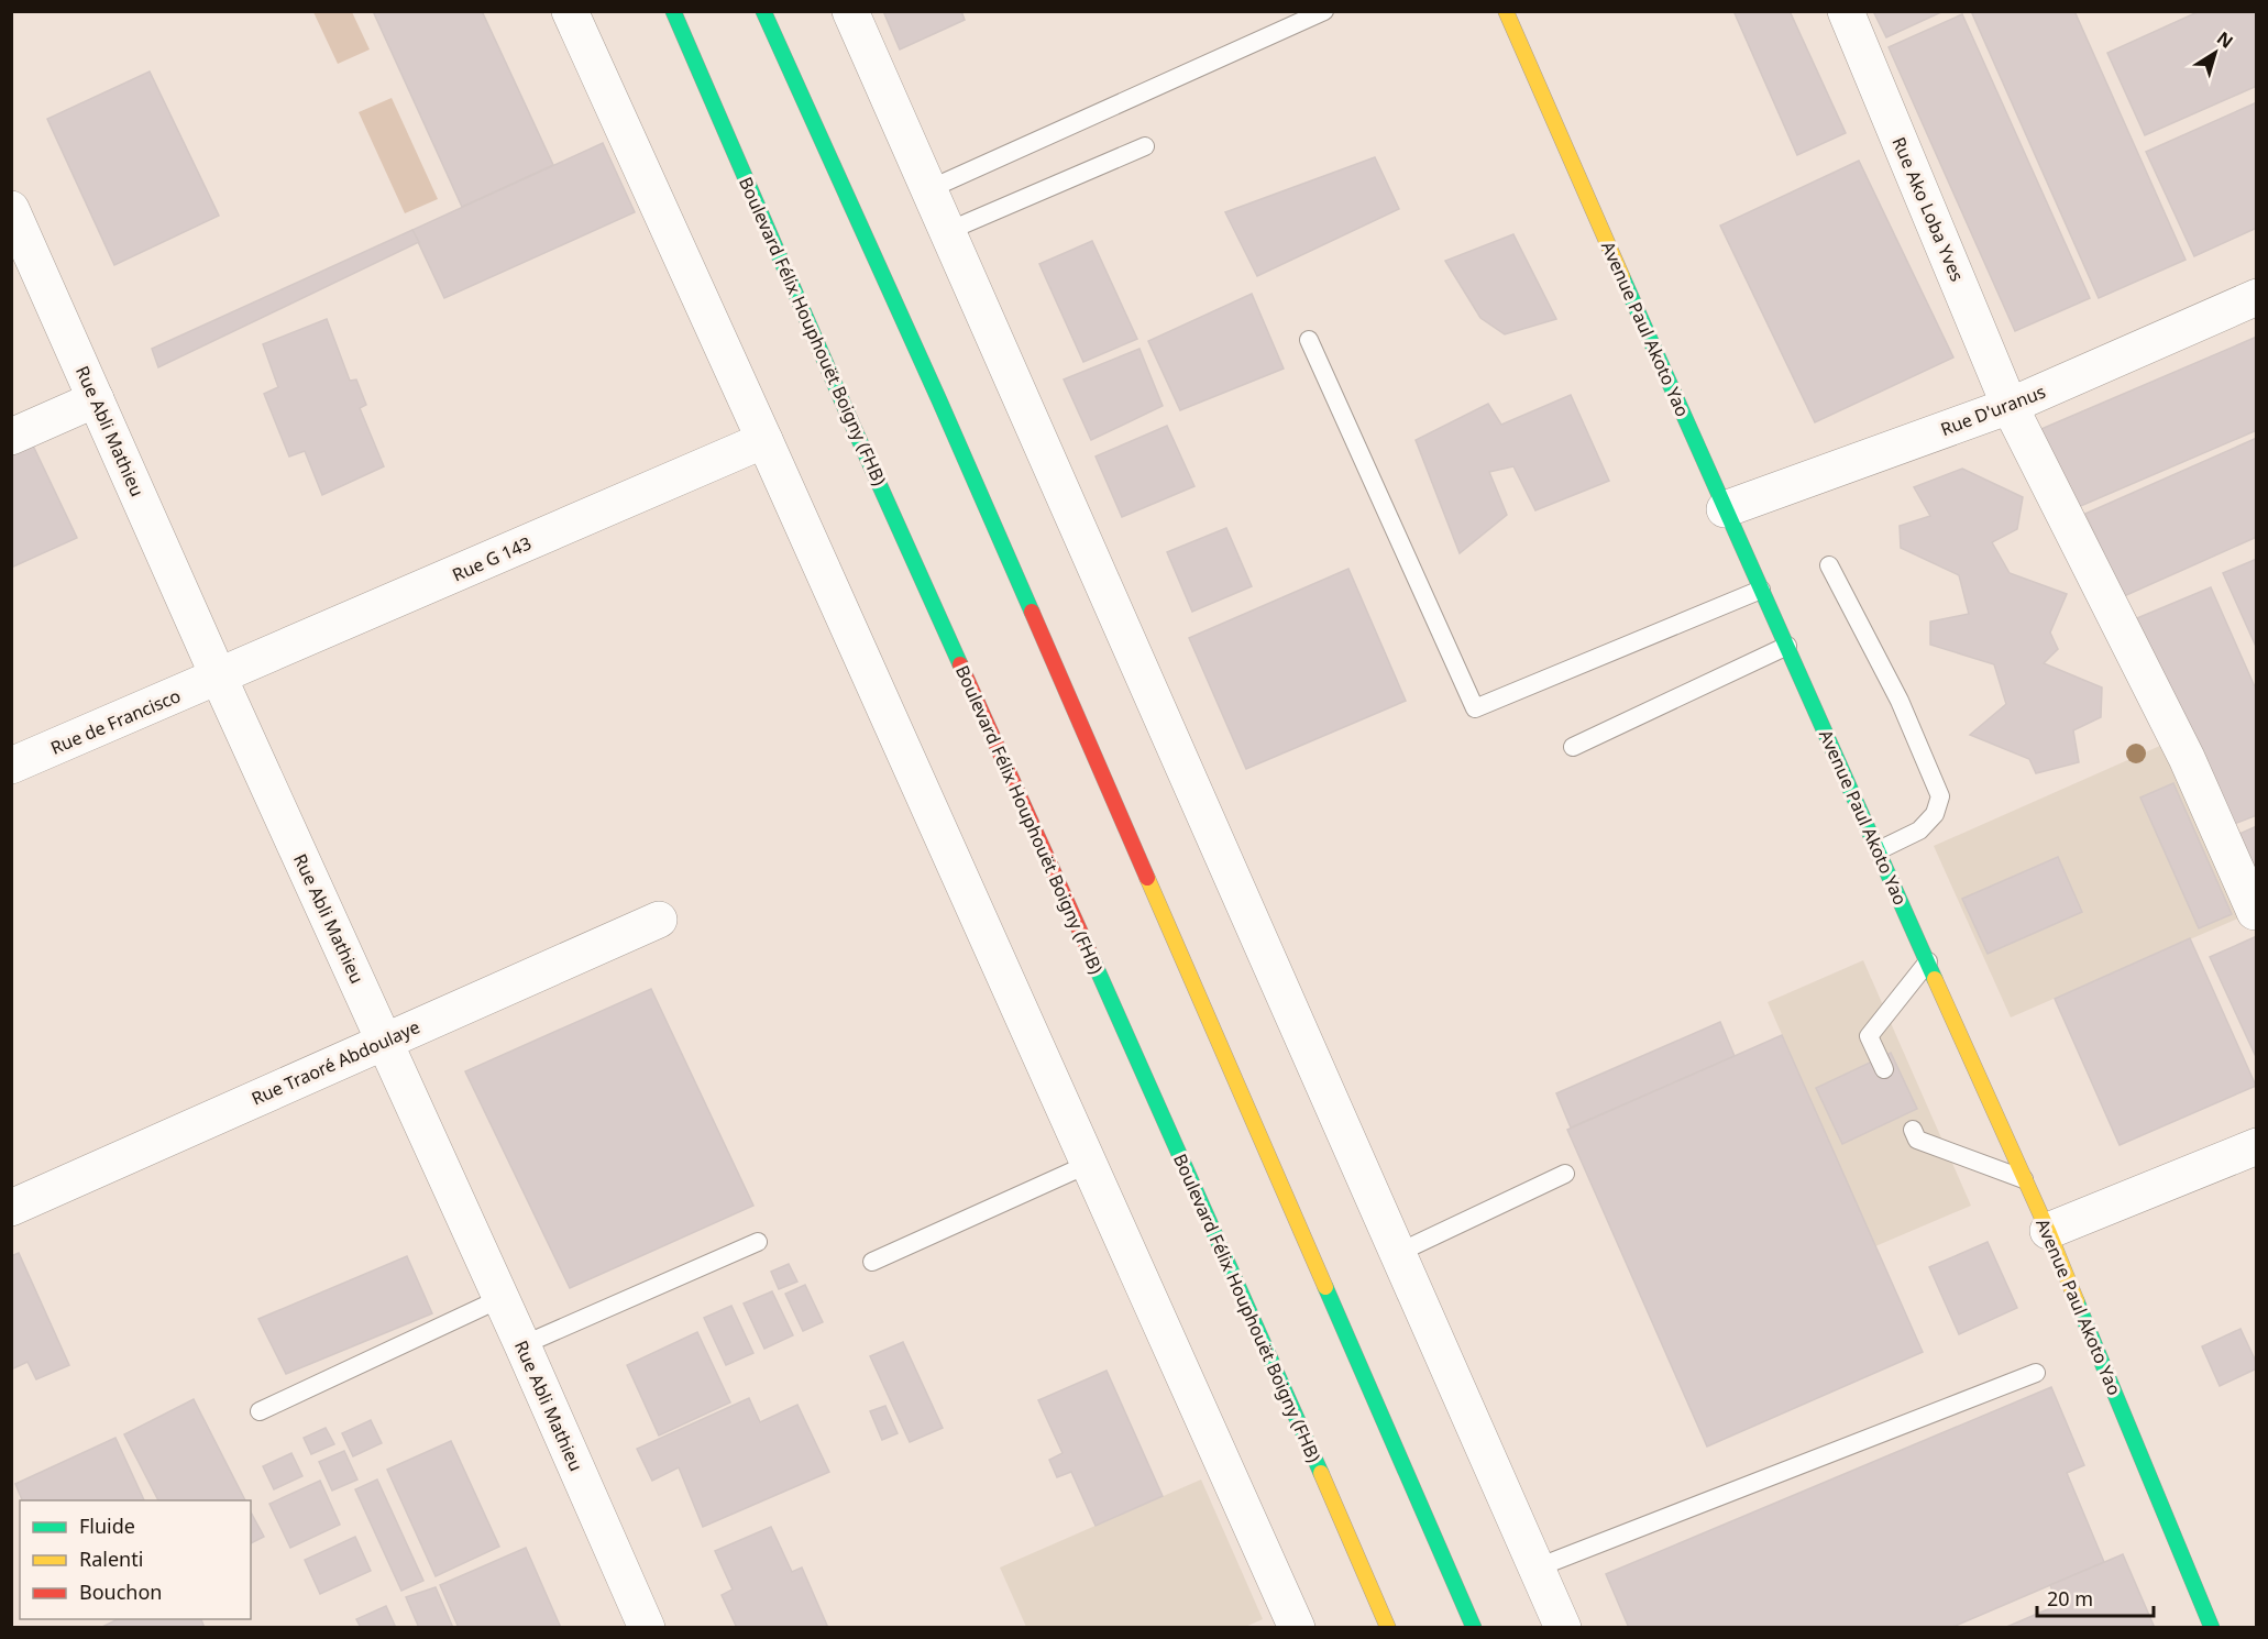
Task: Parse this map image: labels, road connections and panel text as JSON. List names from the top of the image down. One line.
{"streets":{"main road":["Avenue Paul Akoto Yao","Boulevard Félix Houphouët Boigny (FHB)"],"street":["Rue Ako Loba Yves","Rue D'uranus","Rue Abli Mathieu","Rue G 143","Rue de Francisco","Rue Traoré Abdoulaye"]},"crossings":[["Rue Ako Loba Yves","Rue D'uranus"],["Avenue Paul Akoto Yao","Rue D'uranus"],["Rue Abli Mathieu","Rue G 143"],["Rue Abli Mathieu","Rue de Francisco"],["Rue Abli Mathieu","Rue Traoré Abdoulaye"],["Rue G 143","Rue de Francisco"]],"legend":["Fluide","Ralenti","Bouchon"],"scale_bar":"20 m","north":"top right"}
